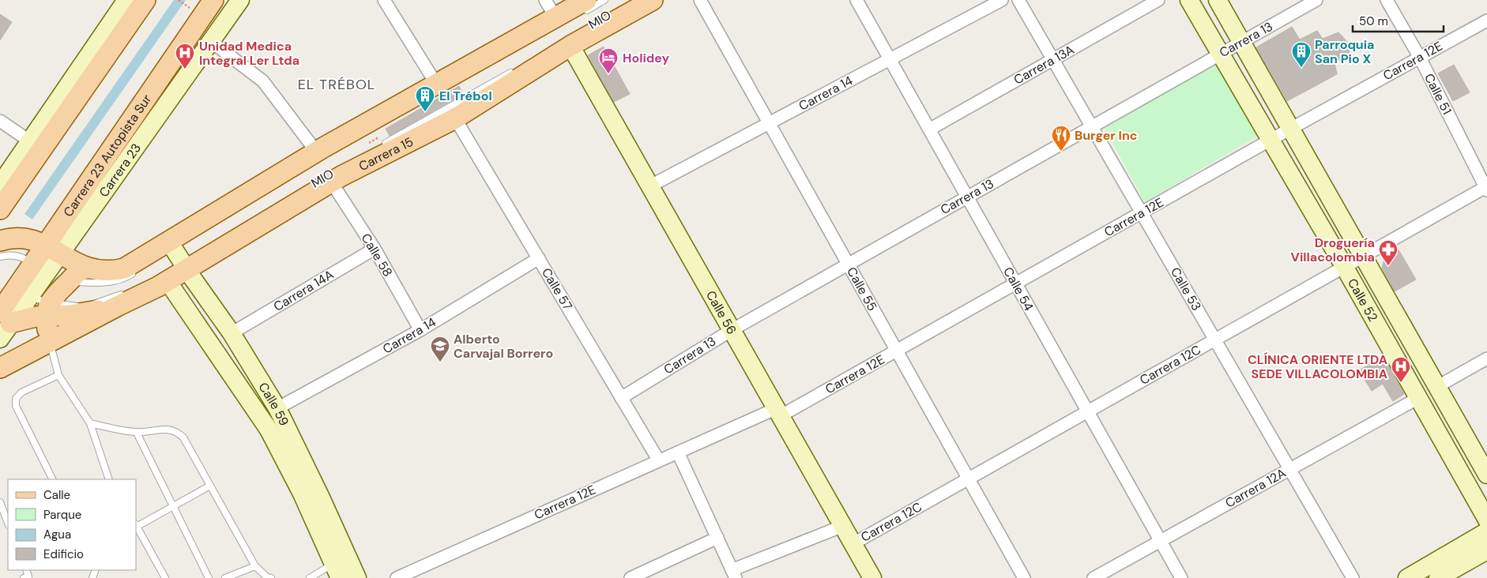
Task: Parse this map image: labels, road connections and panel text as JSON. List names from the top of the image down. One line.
{"streets":{"main road":["Carrera 15","Carrera 23 Autopista Sur"],"street":["Carrera 13","Carrera 12E","Carrera 13A","Carrera 14","Calle 51","Carrera 23","Calle 58","Calle 57","Calle 55","Calle 54","Calle 53","Carrera 14A","Calle 52","Calle 56","Carrera 12C","Calle 59","Carrera 12A"],"lane":["MIO"]},"crossings":[["MIO","Carrera 15"],["Carrera 13","Calle 57"],["Carrera 13","Calle 55"],["Carrera 13","Calle 54"],["Carrera 13","Calle 53"],["Carrera 13","Calle 52"],["Carrera 13","Calle 56"],["Carrera 12E","Calle 51"],["Carrera 12E","Calle 57"],["Carrera 12E","Calle 55"],["Carrera 12E","Calle 54"],["Carrera 12E","Calle 53"],["Carrera 12E","Calle 52"],["Carrera 12E","Calle 56"],["Carrera 13A","Calle 54"],["Carrera 13A","Calle 53"],["Carrera 14","Calle 58"],["Carrera 14","Calle 57"],["Carrera 14","Calle 55"],["Carrera 14","Calle 54"],["Carrera 14","Calle 56"],["Carrera 14","Calle 59"],["Calle 51","Carrera 12C"],["Carrera 15","Carrera 23 Autopista Sur"],["Carrera 15","Carrera 23"],["Carrera 15","Calle 58"],["Carrera 15","Calle 57"],["Carrera 15","Calle 56"],["Carrera 15","Calle 59"],["Carrera 23 Autopista Sur","Carrera 23"],["Calle 58","Carrera 14A"],["Calle 55","Carrera 12C"],["Calle 54","Carrera 12C"],["Calle 54","Carrera 12A"],["Calle 53","Carrera 12C"],["Calle 53","Carrera 12A"],["Carrera 14A","Calle 59"],["Calle 52","Carrera 12C"],["Calle 52","Carrera 12A"],["Calle 56","Carrera 12C"]],"districts":["EL TRÉBOL"],"places":{"building":["Parroquia San Pio X","El Trébol"],"hospital":["Unidad Medica Integral Ler Ltda","CLÍNICA ORIENTE LTDA SEDE VILLACOLOMBIA"],"hotel":["Holidey"],"restaurant":["Burger Inc"],"pharmacy":["Droguería Villacolombia"],"school or university":["Alberto Carvajal Borrero"]},"legend":["Calle","Parque","Agua","Edificio"],"scale_bar":"50 m"}
